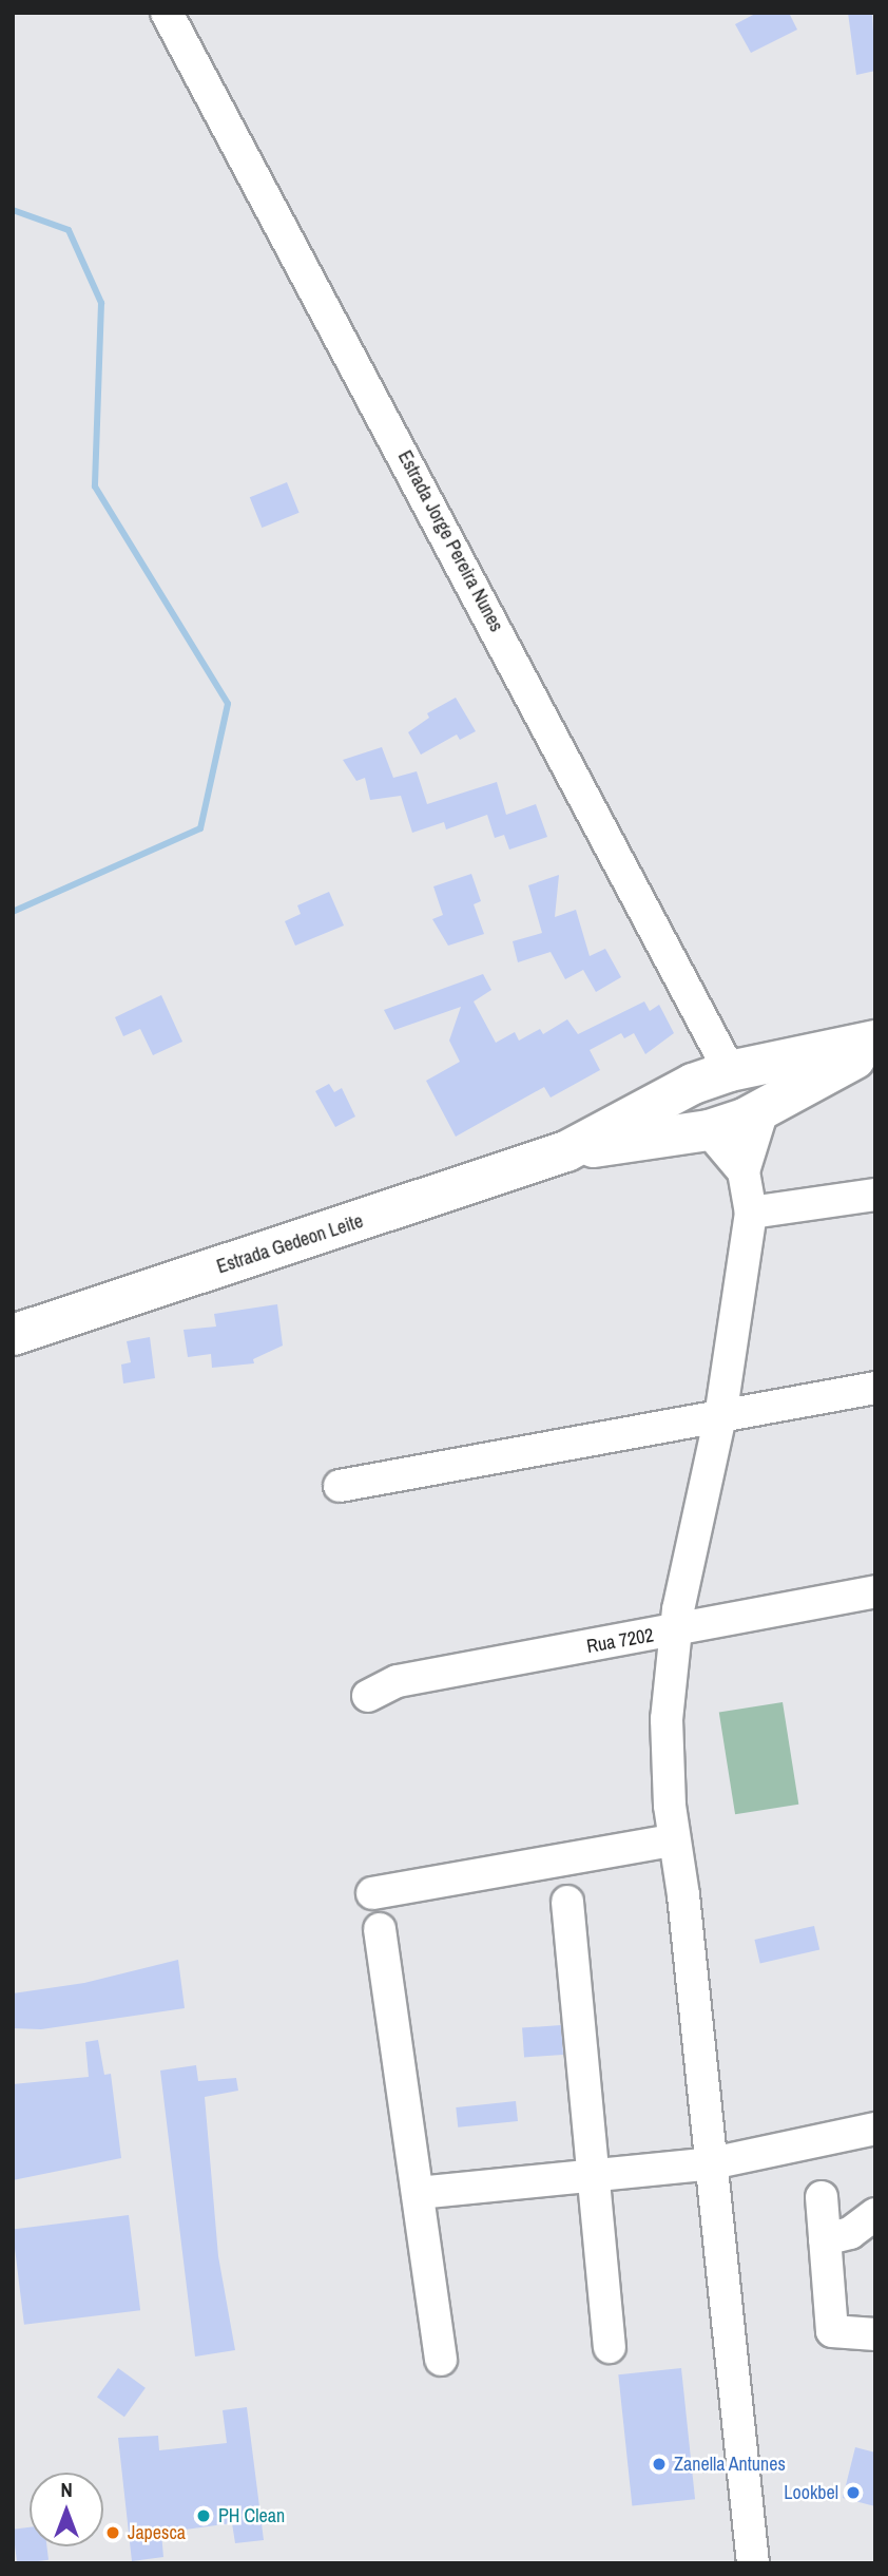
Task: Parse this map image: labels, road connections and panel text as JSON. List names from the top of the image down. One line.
{"streets":{"main road":["Estrada Gedeon Leite"],"street":["Estrada Jorge Pereira Nunes","Rua 7202"]},"crossings":[["Estrada Jorge Pereira Nunes","Estrada Gedeon Leite"]],"places":["Zanella Antunes","Lookbel","PH Clean","Japesca"],"north":"top"}
